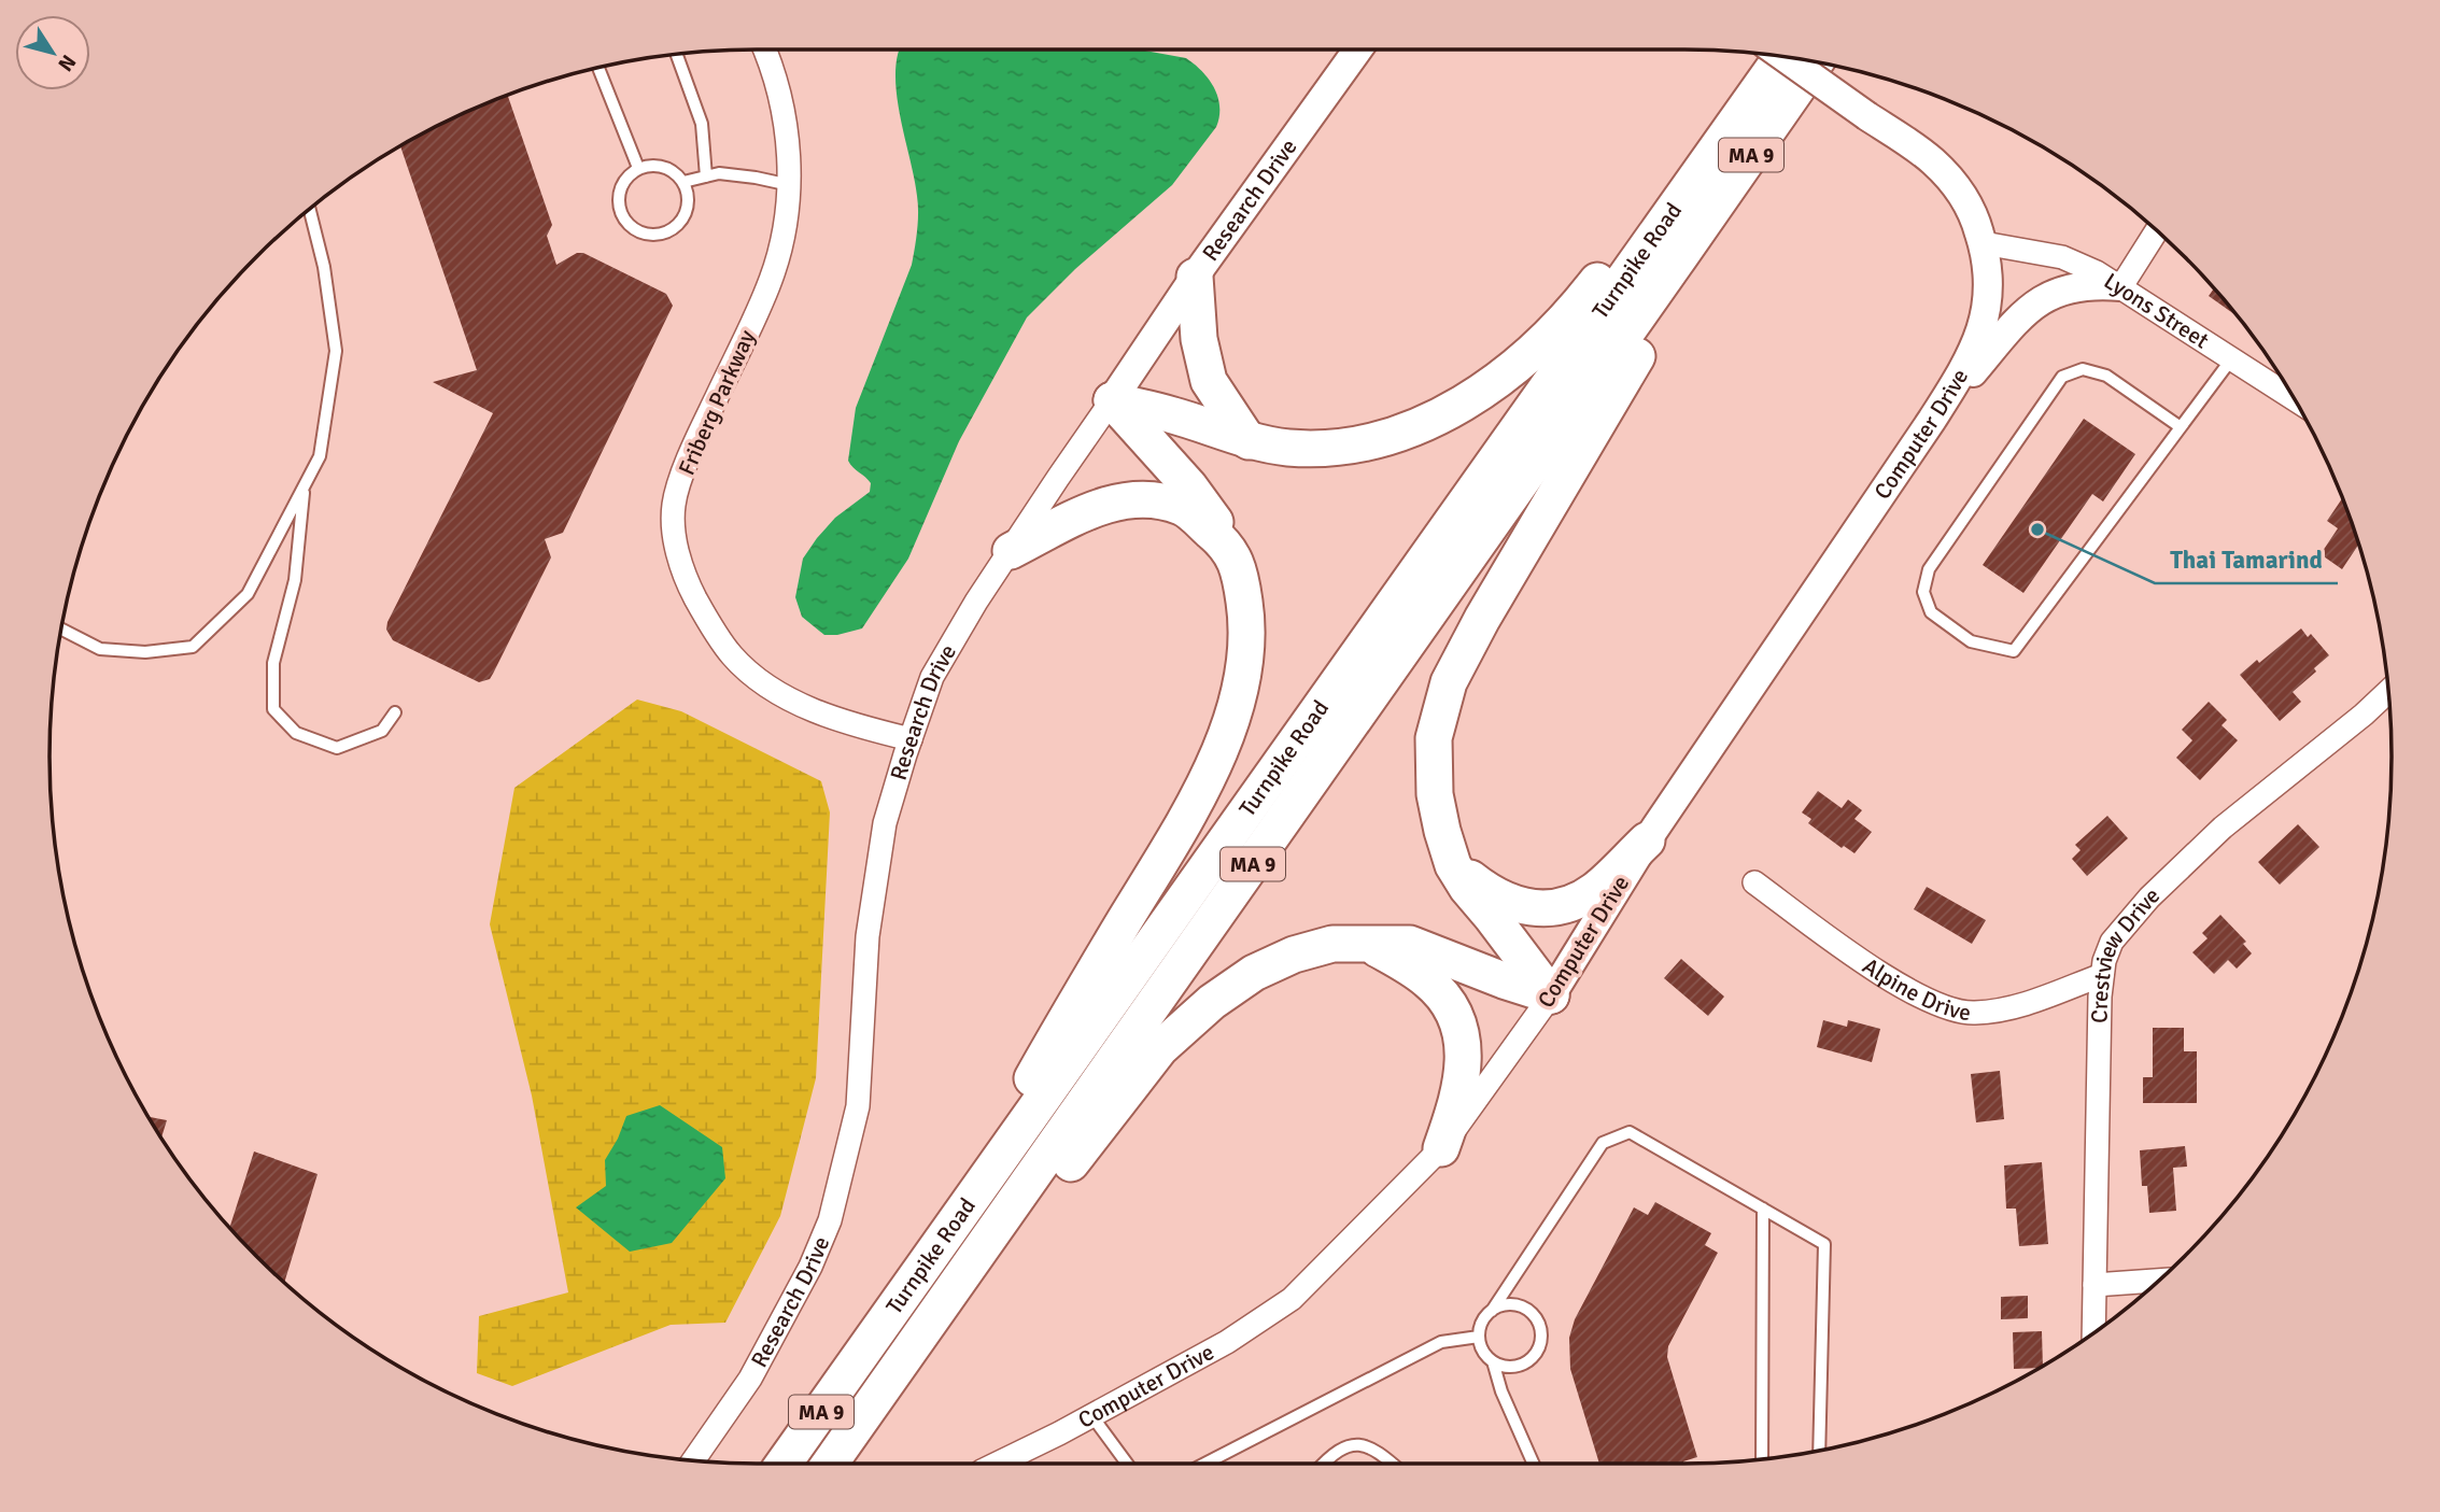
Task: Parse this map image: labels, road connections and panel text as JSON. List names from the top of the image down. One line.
{"streets":{"highway":["MA 9","Turnpike Road"],"street":["Research Drive","Lyons Street","Friberg Parkway","Computer Drive","Crestview Drive","Alpine Drive"]},"crossings":[["Research Drive","Friberg Parkway"],["Lyons Street","Computer Drive"],["Crestview Drive","Alpine Drive"]],"places":["Thai Tamarind"],"north":"bottom right"}
